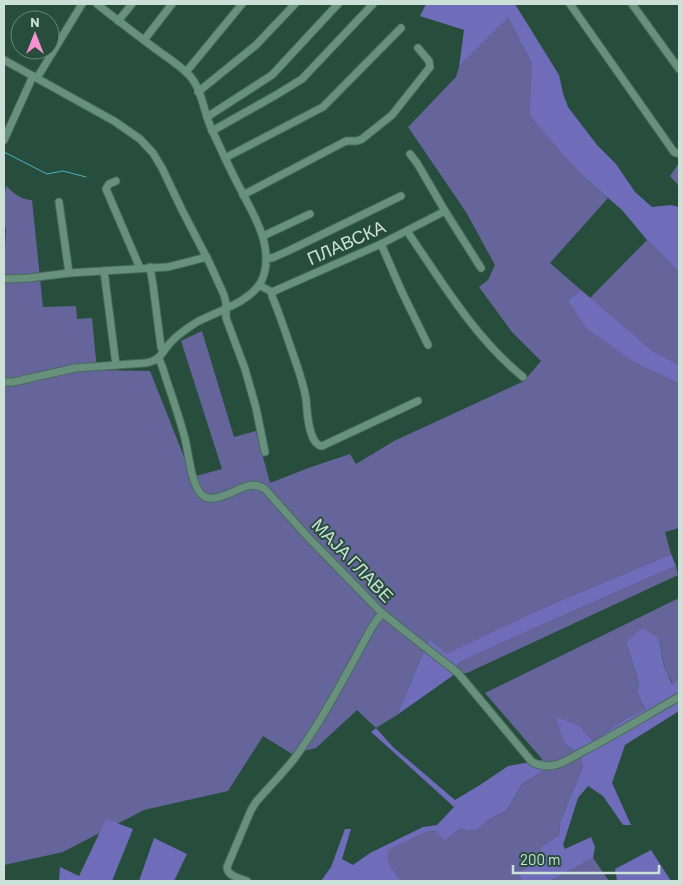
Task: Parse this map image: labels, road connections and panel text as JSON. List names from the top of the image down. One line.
{"streets":{"street":["ПЛАВСКА","МАЈА ГЛАВЕ"]},"scale_bar":"200 m","north":"top"}
